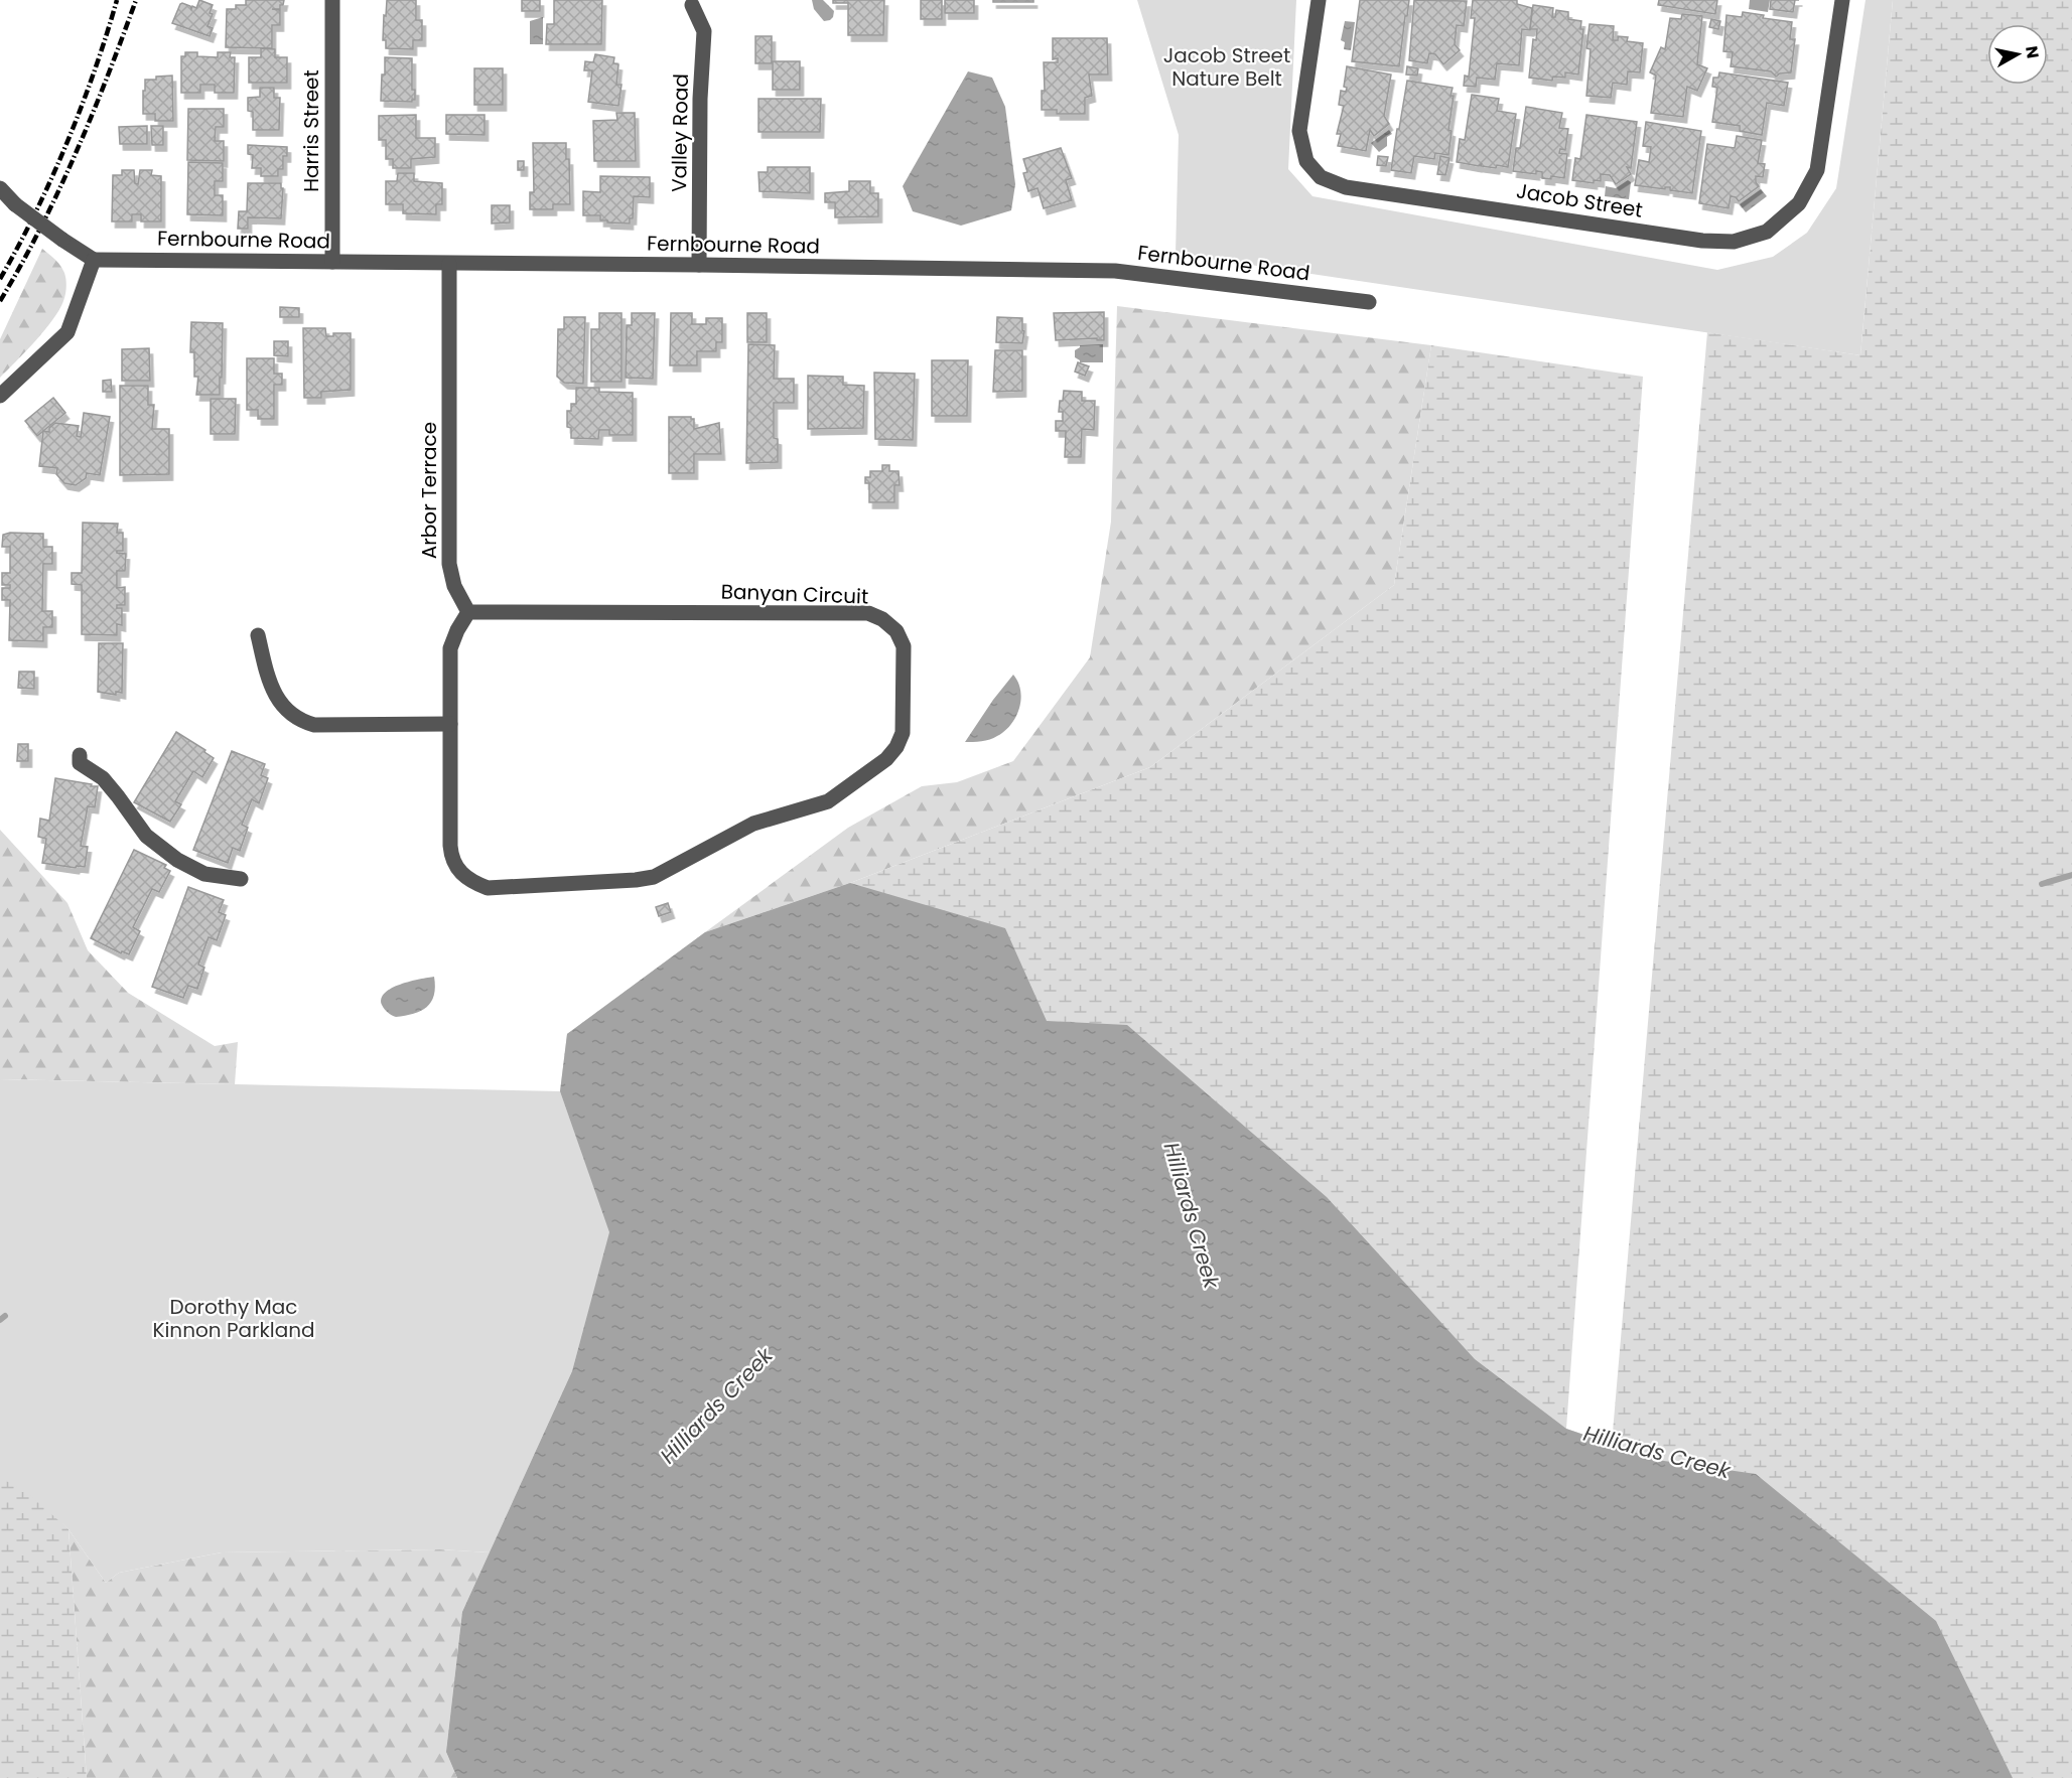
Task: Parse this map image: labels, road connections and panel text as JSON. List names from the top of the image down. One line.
{"streets":{"street":["Harris Street","Valley Road","Jacob Street","Fernbourne Road","Arbor Terrace","Banyan Circuit"]},"crossings":[["Harris Street","Fernbourne Road"],["Valley Road","Fernbourne Road"],["Fernbourne Road","Arbor Terrace"],["Arbor Terrace","Banyan Circuit"]],"water":["Hilliards Creek"],"parks":["Jacob Street Nature Belt","Dorothy Mac Kinnon Parkland"],"north":"right"}
